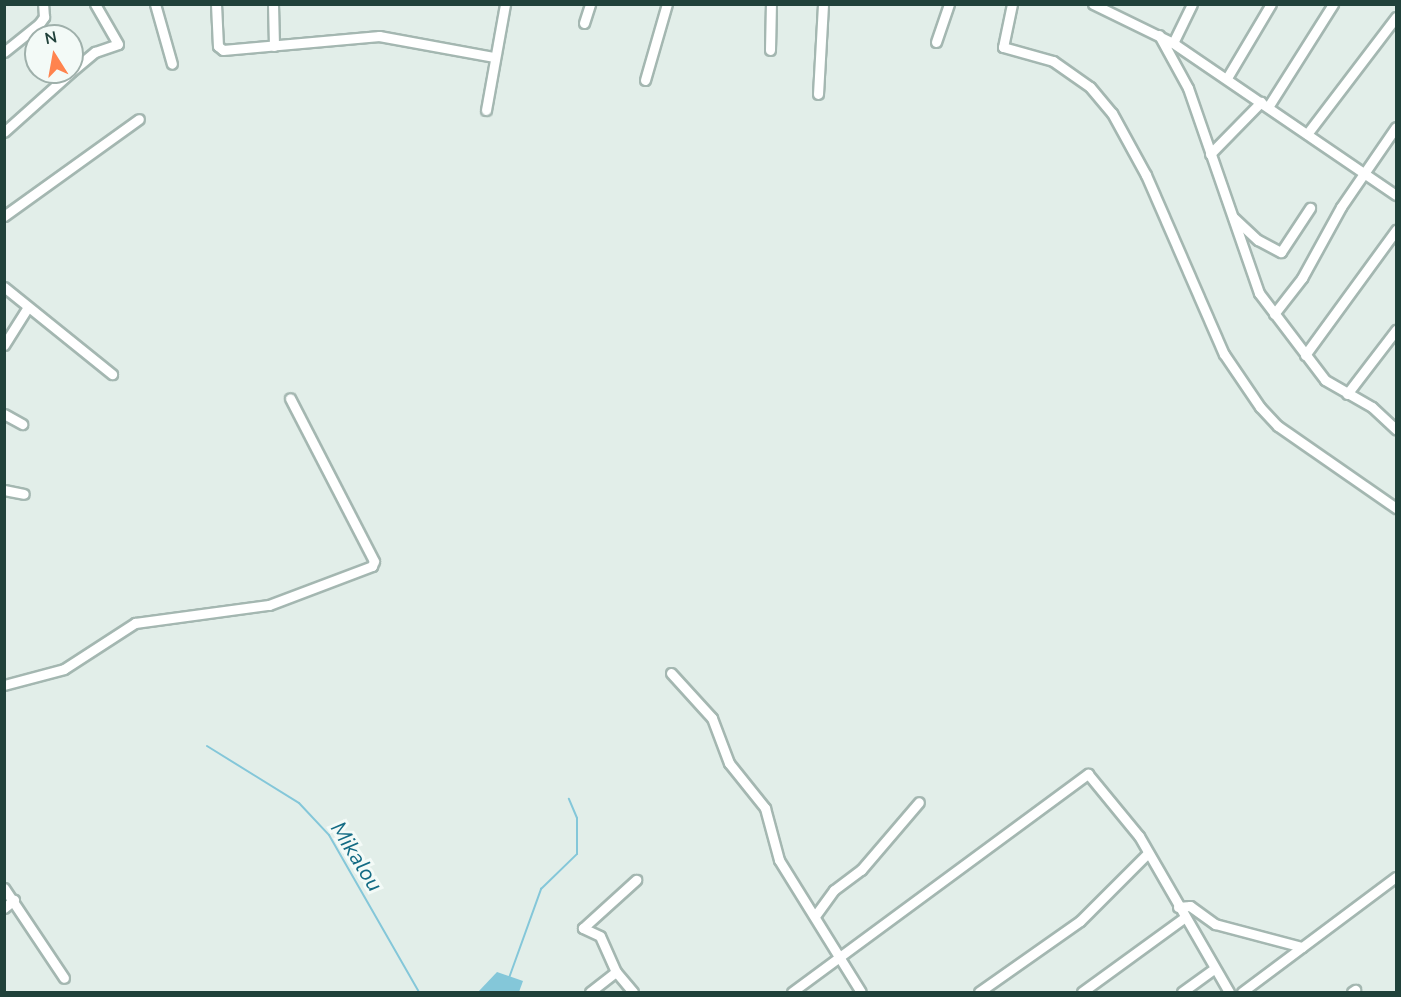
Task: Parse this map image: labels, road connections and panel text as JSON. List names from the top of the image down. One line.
{"water":["Mikalou"],"north":"top"}
